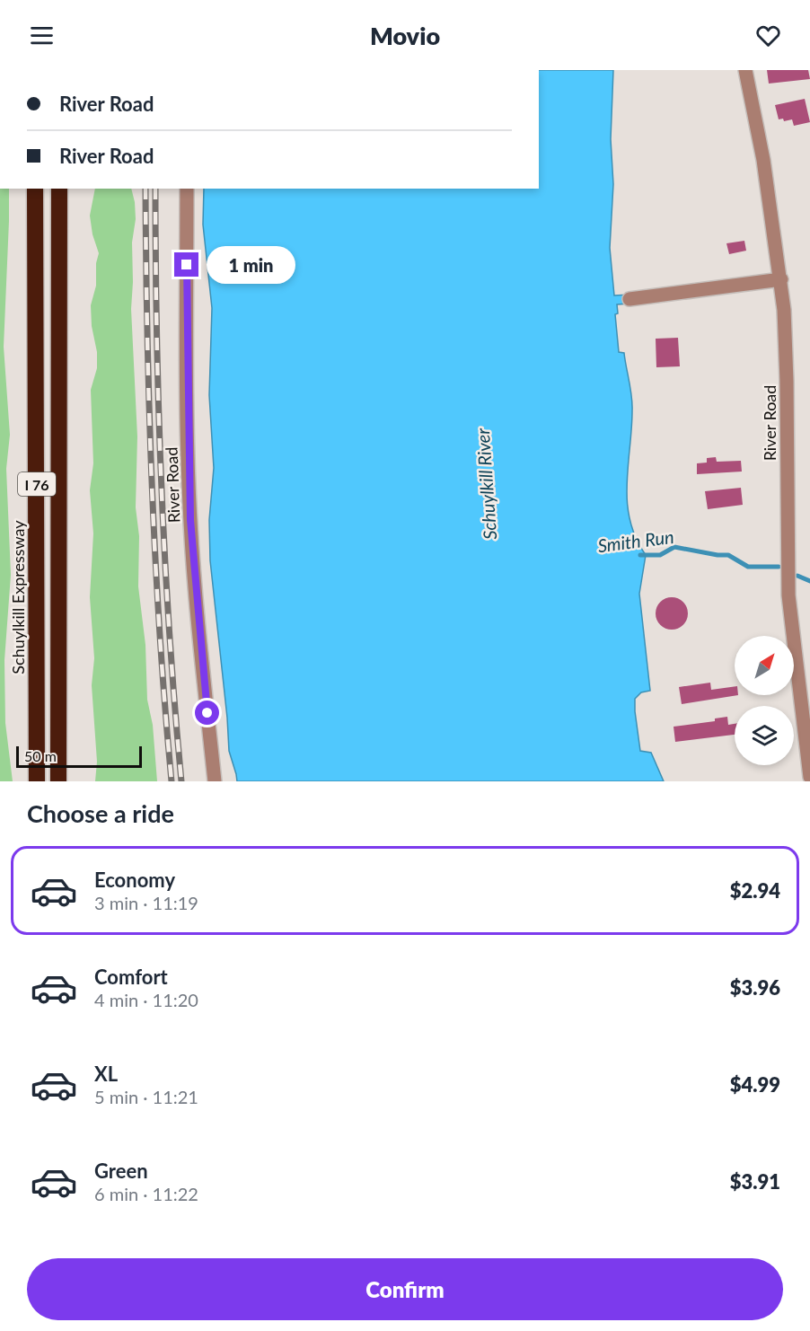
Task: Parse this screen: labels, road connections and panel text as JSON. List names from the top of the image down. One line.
{"streets":{"highway":["I 76","Schuylkill Expressway"],"street":["River Road"]},"water":["Schuylkill River","Smith Run"],"scale_bar":"50 m","north":"top right","page":{"header":"Movio","banner":["River Road","River Road"],"bubble":"1 min","scale":"50 m","heading":"Choose a ride","list":[{"name":"Economy","note":"3 min · 11:19","value":"$2.94"},{"name":"Comfort","note":"4 min · 11:20","value":"$3.96"},{"name":"XL","note":"5 min · 11:21","value":"$4.99"},{"name":"Green","note":"6 min · 11:22","value":"$3.91"}],"buttons":"Confirm"}}
